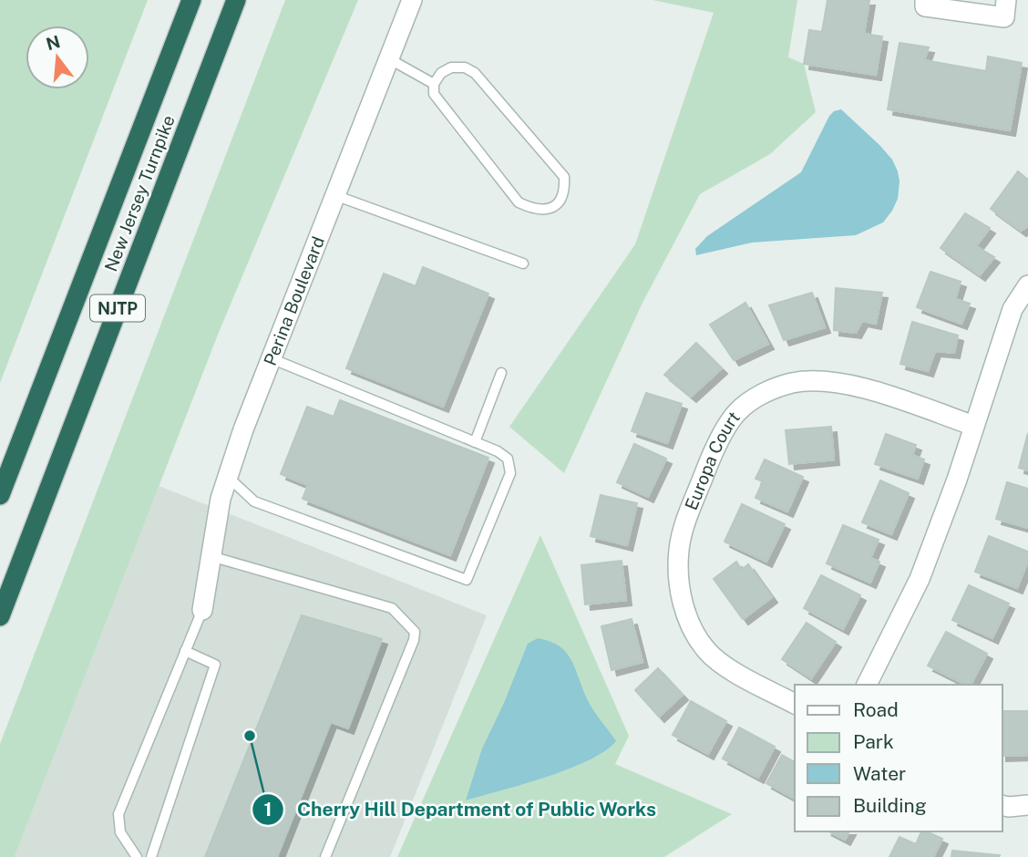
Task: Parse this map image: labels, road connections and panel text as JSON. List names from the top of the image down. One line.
{"streets":{"highway":["New Jersey Turnpike","NJTP"],"street":["Perina Boulevard","Europa Court"]},"places":["Cherry Hill Department of Public Works"],"legend":["Road","Park","Water","Building"],"north":"top"}
